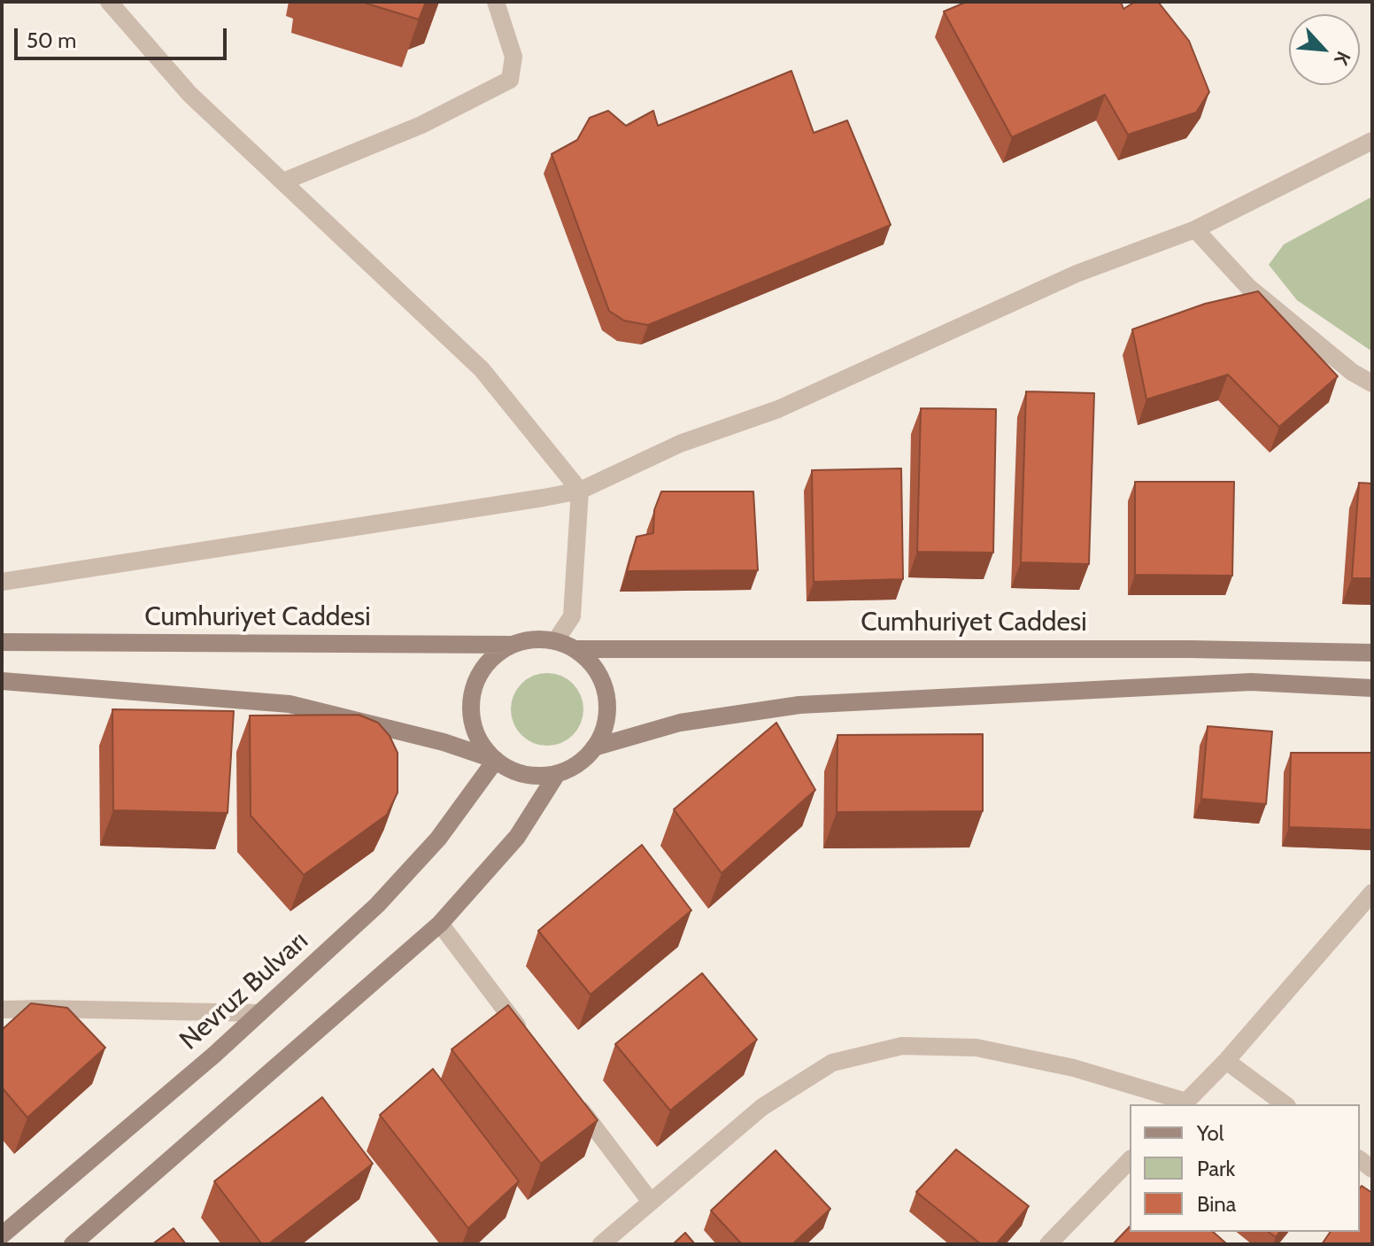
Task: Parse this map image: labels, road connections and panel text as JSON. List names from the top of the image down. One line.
{"streets":{"main road":["Cumhuriyet Caddesi","Nevruz Bulvarı"]},"crossings":[["Cumhuriyet Caddesi","Nevruz Bulvarı"]],"legend":["Yol","Park","Bina"],"scale_bar":"50 m","north":"bottom right"}
